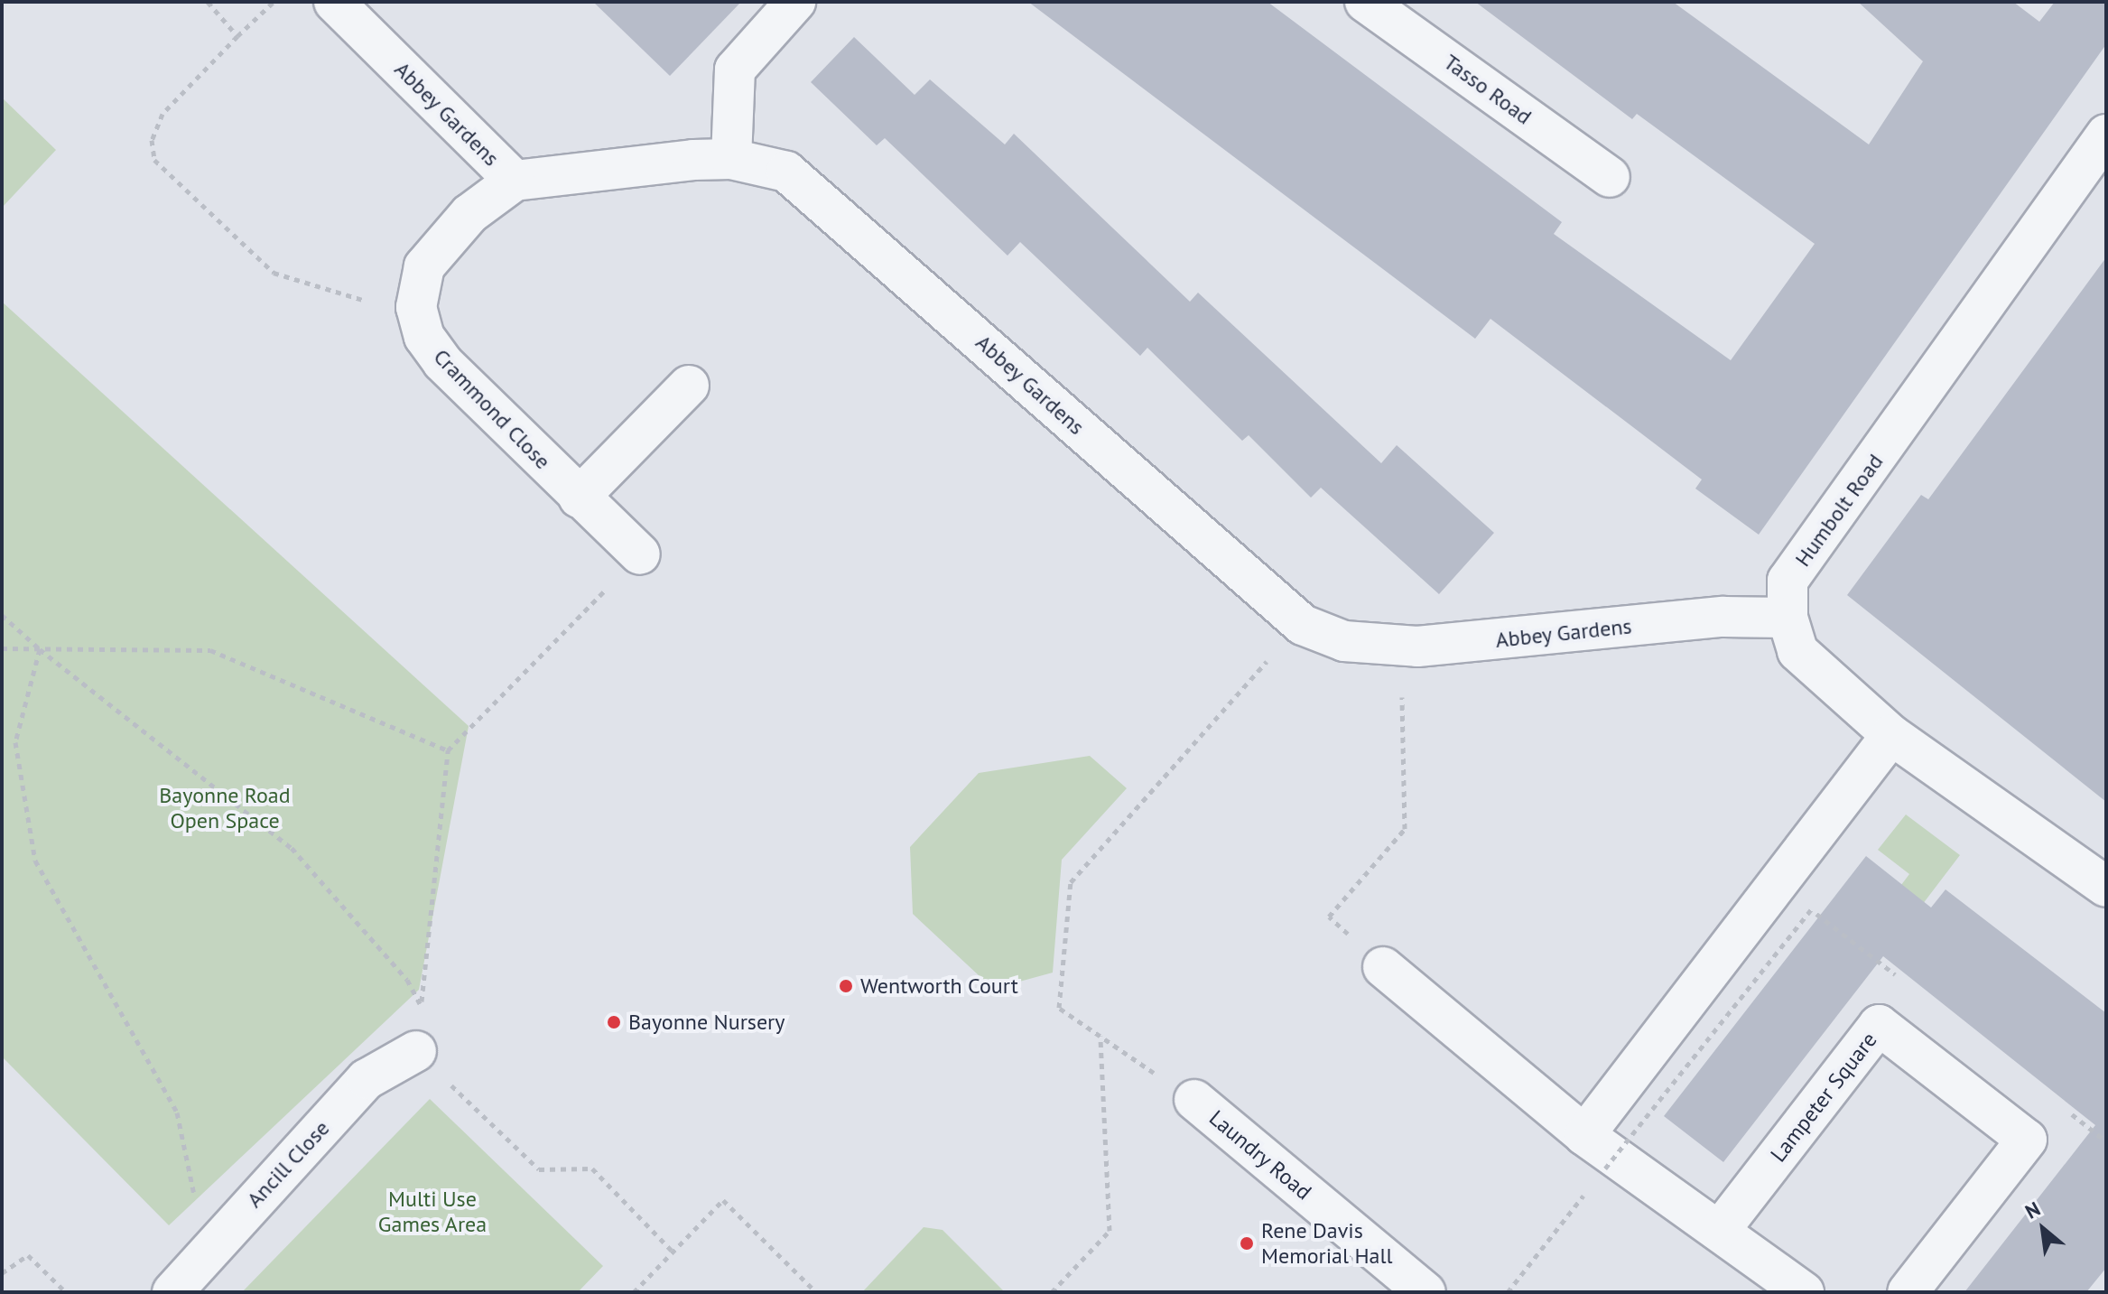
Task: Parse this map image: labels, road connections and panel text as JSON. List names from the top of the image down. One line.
{"streets":{"street":["Tasso Road","Abbey Gardens","Crammond Close","Humbolt Road","Lampeter Square","Laundry Road","Ancill Close"]},"crossings":[["Abbey Gardens","Crammond Close"],["Abbey Gardens","Humbolt Road"]],"parks":["Bayonne Road Open Space","Multi Use Games Area"],"places":["Wentworth Court","Bayonne Nursery","Rene Davis Memorial Hall"],"north":"top left"}
